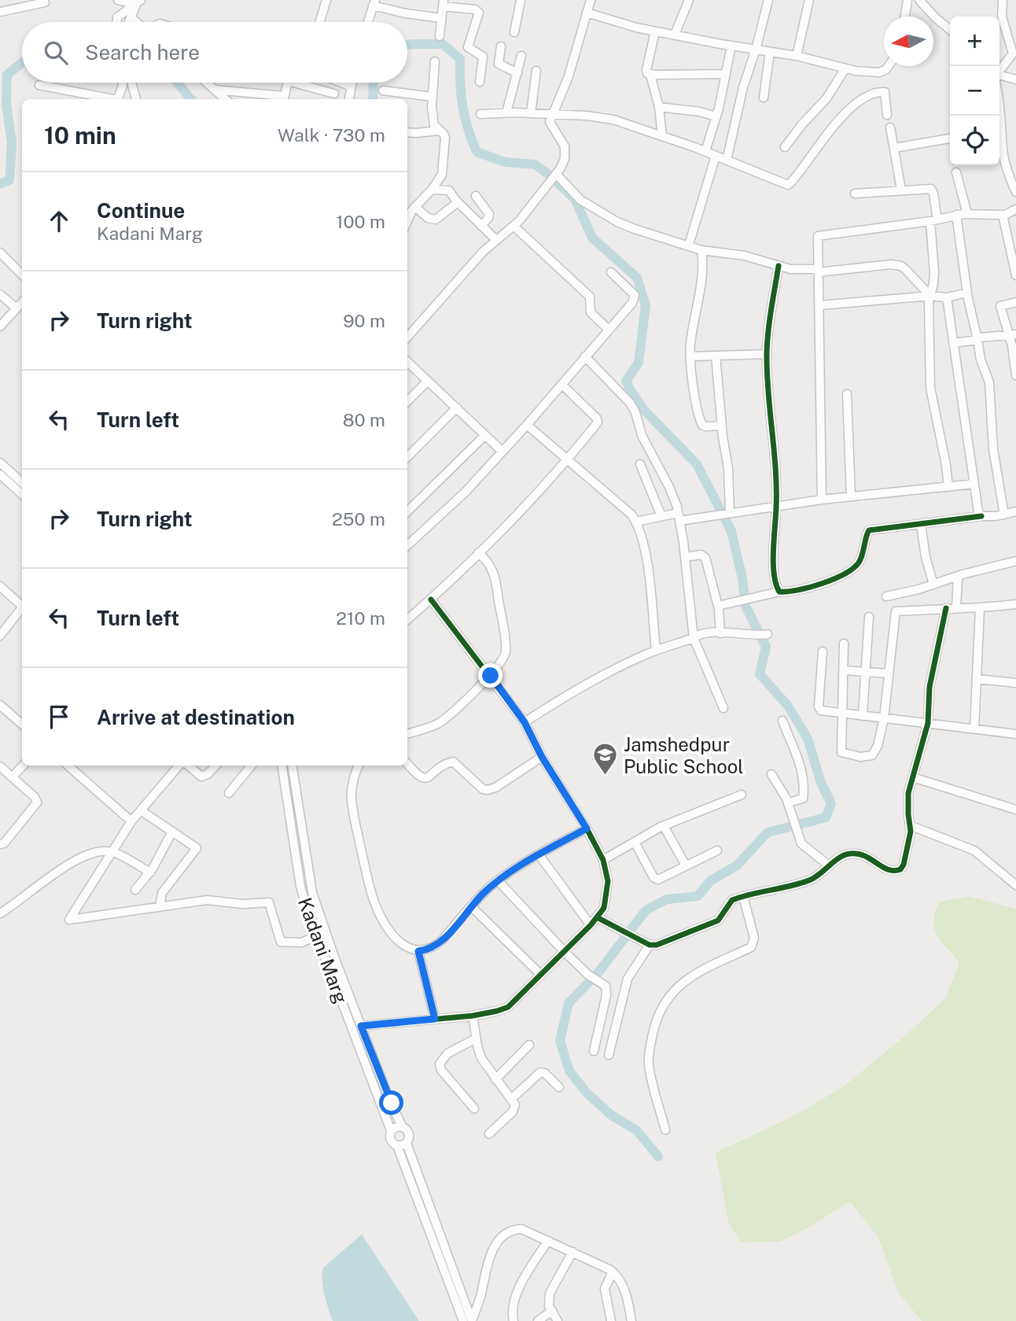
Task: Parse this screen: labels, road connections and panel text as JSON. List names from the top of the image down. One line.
{"streets":{"street":["Kadani Marg"]},"places":{"school or university":["Jamshedpur Public School"]},"north":"left","page":{"map_buttons":["+","−"],"search":"Search here","heading":["10 min","Walk · 730 m"],"list":[["Continue","Kadani Marg","100 m"],["Turn right","90 m"],["Turn left","80 m"],["Turn right","250 m"],["Turn left","210 m"],"Arrive at destination"]}}
